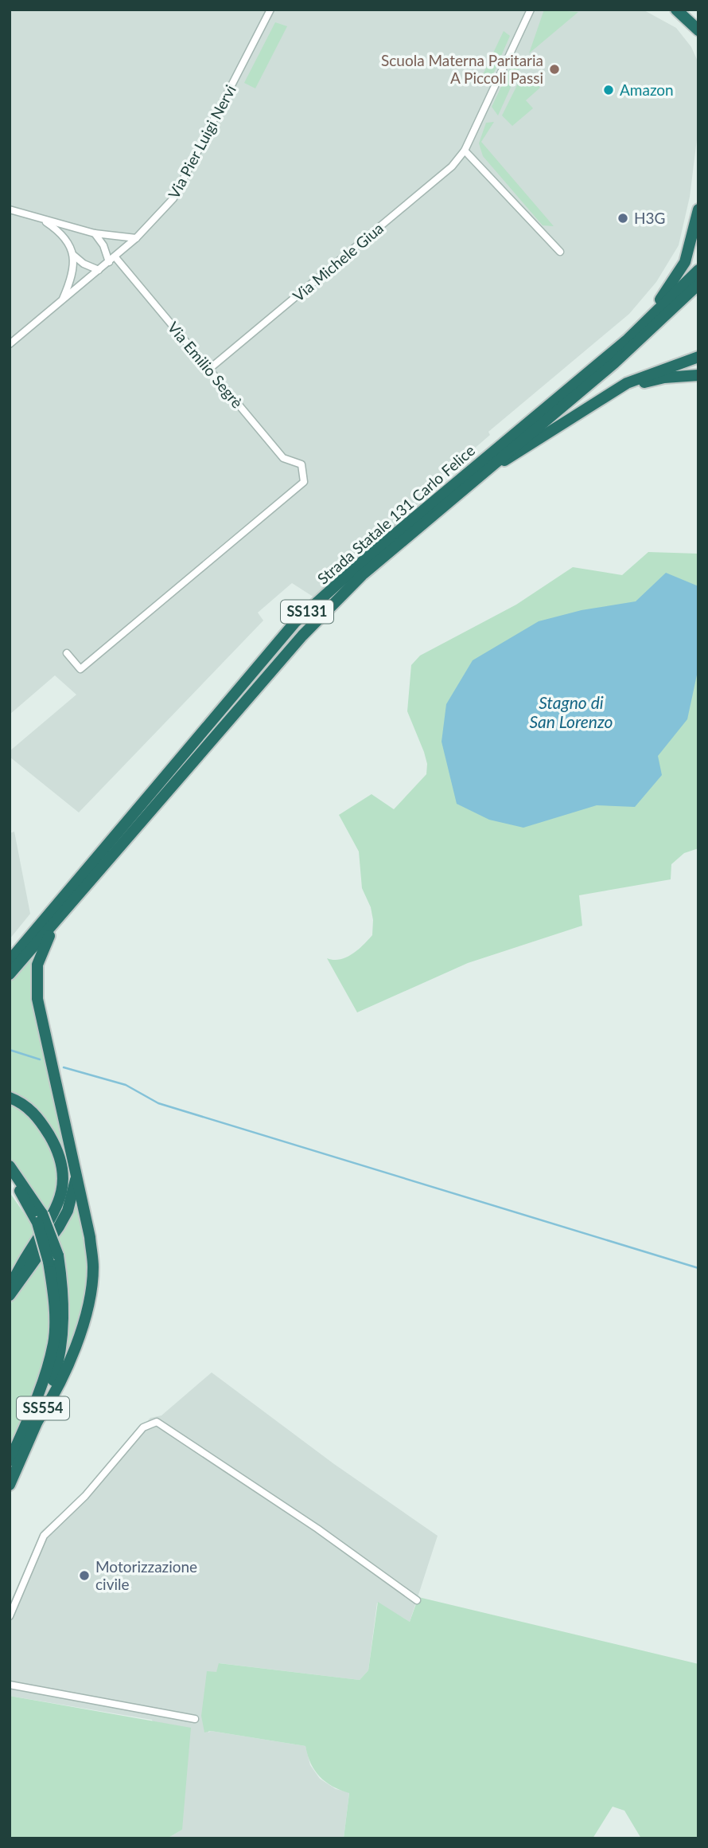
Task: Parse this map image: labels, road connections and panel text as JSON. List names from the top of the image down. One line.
{"streets":{"highway":["Strada Statale 131 Carlo Felice","SS131","SS554"],"street":["Via Pier Luigi Nervi","Via Michele Giua","Via Emilio Segrè"]},"crossings":[["Via Pier Luigi Nervi","Via Emilio Segrè"],["Via Michele Giua","Via Emilio Segrè"]],"water":["Stagno di San Lorenzo"],"places":["Scuola Materna Paritaria A Piccoli Passi","Amazon","H3G","Motorizzazione civile"]}
